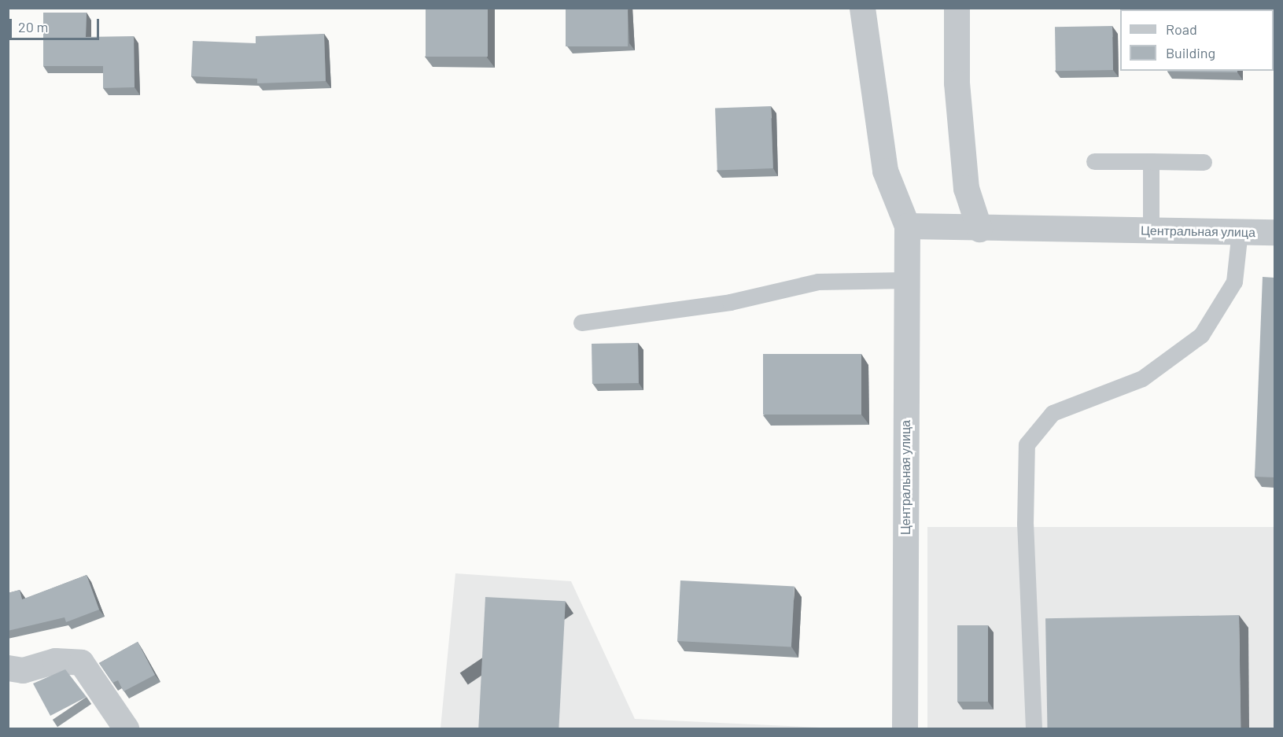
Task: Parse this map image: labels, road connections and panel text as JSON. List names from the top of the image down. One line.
{"streets":{"street":["Центральная улица"]},"legend":["Road","Building"],"scale_bar":"20 m"}
